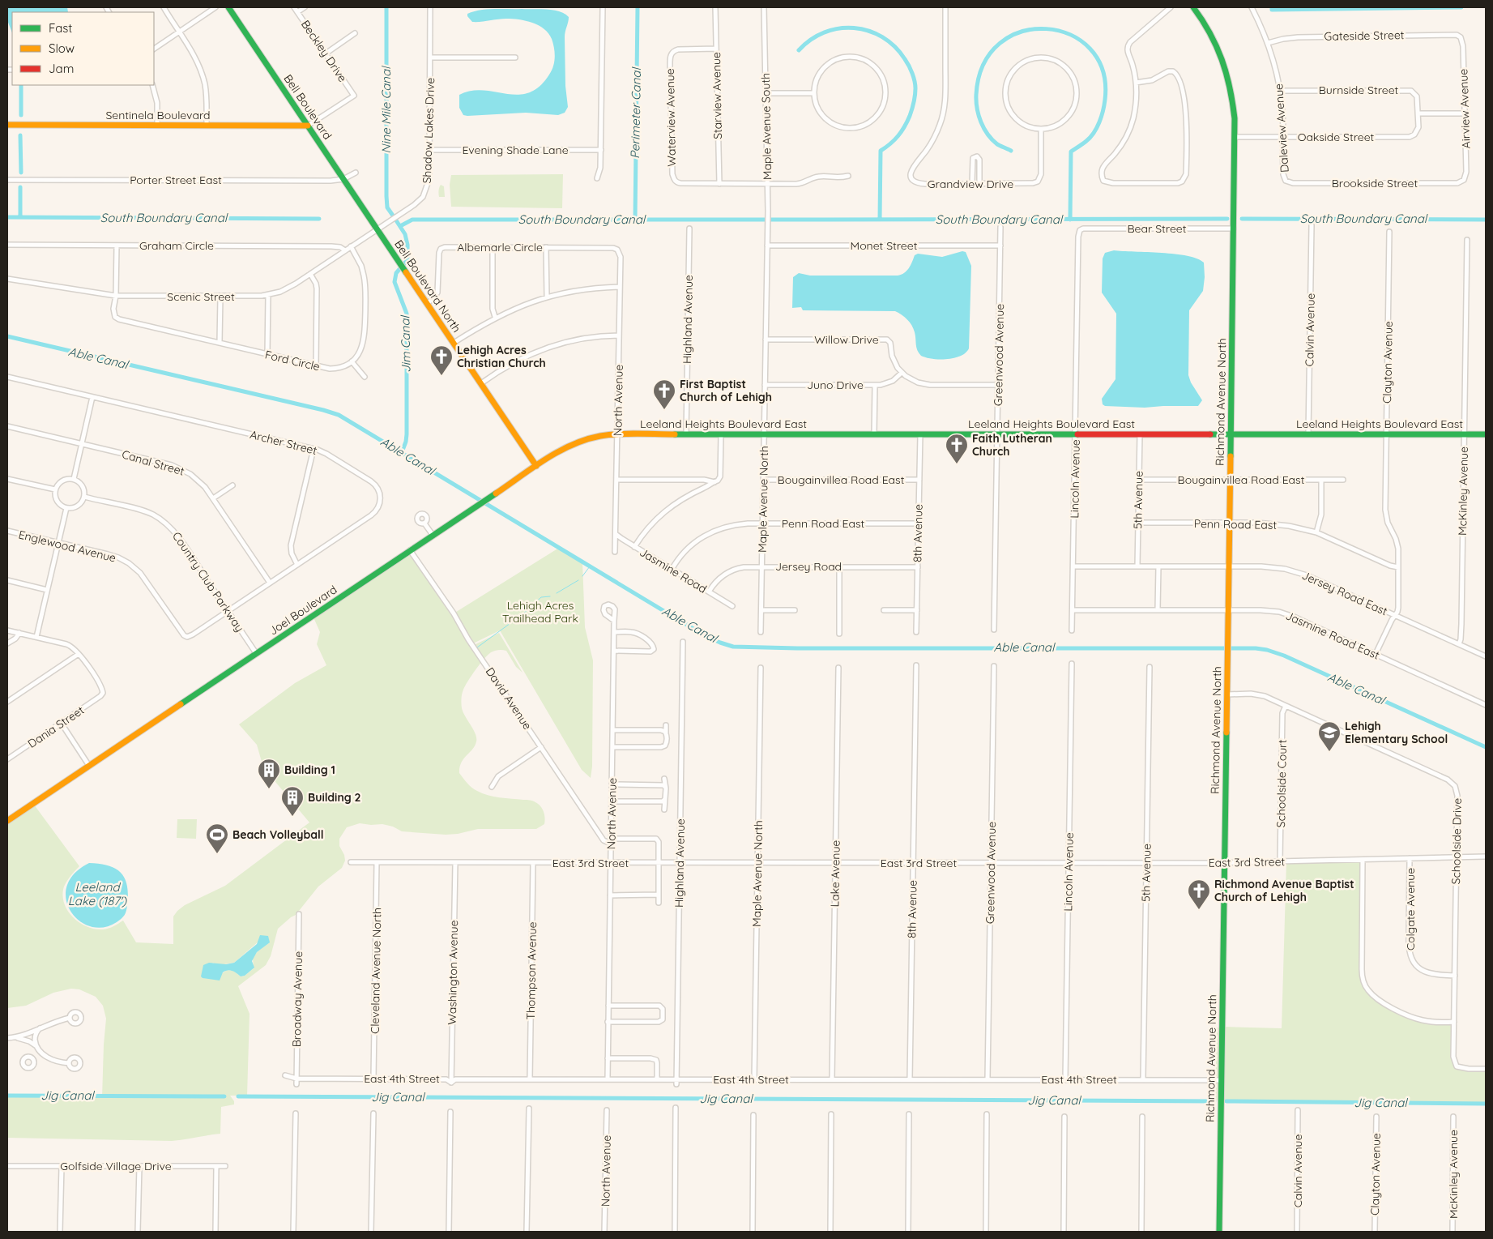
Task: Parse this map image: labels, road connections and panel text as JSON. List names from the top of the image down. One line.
{"streets":{"street":["Gateside Street","Beckley Drive","Burnside Street","Starview Avenue","Bell Boulevard","Airview Avenue","Sentinela Boulevard","Waterview Avenue","Maple Avenue South","Daleview Avenue","Shadow Lakes Drive","Oakside Street","Evening Shade Lane","Porter Street East","Brookside Street","Grandview Drive","Bear Street","Graham Circle","Monet Street","Albemarle Circle","Bell Boulevard North","Scenic Street","Highland Avenue","Calvin Avenue","Willow Drive","Greenwood Avenue","Ford Circle","Clayton Avenue","Juno Drive","North Avenue","Richmond Avenue North","Leeland Heights Boulevard East","Archer Street","Canal Street","Lincoln Avenue","Bougainvillea Road East","McKinley Avenue","Maple Avenue North","5th Avenue","Penn Road East","8th Avenue","Englewood Avenue","Jersey Road","Jasmine Road","Country Club Parkway","Jersey Road East","Joel Boulevard","Jasmine Road East","David Avenue","Dania Street","Schoolside Court","Schoolside Drive","East 3rd Street","Lake Avenue","Colgate Avenue","Cleveland Avenue North","Thompson Avenue","Washington Avenue","Broadway Avenue","East 4th Street","Golfside Village Drive"]},"crossings":[["Gateside Street","Airview Avenue"],["Gateside Street","Daleview Avenue"],["Beckley Drive","Bell Boulevard"],["Beckley Drive","Sentinela Boulevard"],["Burnside Street","Daleview Avenue"],["Burnside Street","Oakside Street"],["Starview Avenue","Waterview Avenue"],["Bell Boulevard","Sentinela Boulevard"],["Bell Boulevard","Porter Street East"],["Bell Boulevard","Bell Boulevard North"],["Airview Avenue","Brookside Street"],["Maple Avenue South","Monet Street"],["Maple Avenue South","Maple Avenue North"],["Daleview Avenue","Oakside Street"],["Daleview Avenue","Brookside Street"],["Shadow Lakes Drive","Evening Shade Lane"],["Shadow Lakes Drive","Bell Boulevard North"],["Shadow Lakes Drive","Scenic Street"],["Oakside Street","Richmond Avenue North"],["Bear Street","Richmond Avenue North"],["Bear Street","Lincoln Avenue"],["Graham Circle","Scenic Street"],["Monet Street","Greenwood Avenue"],["Monet Street","Maple Avenue North"],["Albemarle Circle","Bell Boulevard North"],["Albemarle Circle","North Avenue"],["Bell Boulevard North","Scenic Street"],["Bell Boulevard North","Joel Boulevard"],["Scenic Street","Ford Circle"],["Highland Avenue","Leeland Heights Boulevard East"],["Highland Avenue","East 3rd Street"],["Highland Avenue","East 4th Street"],["Calvin Avenue","Leeland Heights Boulevard East"],["Willow Drive","Juno Drive"],["Willow Drive","Maple Avenue North"],["Greenwood Avenue","Leeland Heights Boulevard East"],["Greenwood Avenue","East 3rd Street"],["Greenwood Avenue","East 4th Street"],["Clayton Avenue","Leeland Heights Boulevard East"],["Clayton Avenue","Penn Road East"],["Clayton Avenue","Jersey Road East"],["Clayton Avenue","Jasmine Road East"],["Juno Drive","Maple Avenue North"],["North Avenue","Leeland Heights Boulevard East"],["North Avenue","Jasmine Road"],["North Avenue","Joel Boulevard"],["North Avenue","David Avenue"],["North Avenue","East 3rd Street"],["North Avenue","East 4th Street"],["Richmond Avenue North","Leeland Heights Boulevard East"],["Richmond Avenue North","Bougainvillea Road East"],["Richmond Avenue North","Penn Road East"],["Richmond Avenue North","Jersey Road East"],["Richmond Avenue North","Jasmine Road East"],["Richmond Avenue North","Schoolside Drive"],["Richmond Avenue North","East 3rd Street"],["Richmond Avenue North","East 4th Street"],["Leeland Heights Boulevard East","Lincoln Avenue"],["Leeland Heights Boulevard East","McKinley Avenue"],["Leeland Heights Boulevard East","Maple Avenue North"],["Leeland Heights Boulevard East","5th Avenue"],["Leeland Heights Boulevard East","8th Avenue"],["Leeland Heights Boulevard East","Joel Boulevard"],["Archer Street","Canal Street"],["Archer Street","Englewood Avenue"],["Archer Street","Country Club Parkway"],["Lincoln Avenue","Jersey Road East"],["Lincoln Avenue","Jasmine Road East"],["Lincoln Avenue","East 3rd Street"],["Lincoln Avenue","East 4th Street"],["Bougainvillea Road East","Maple Avenue North"],["Bougainvillea Road East","5th Avenue"],["Bougainvillea Road East","8th Avenue"],["McKinley Avenue","Jersey Road East"],["Maple Avenue North","Penn Road East"],["Maple Avenue North","Jersey Road"],["Maple Avenue North","East 3rd Street"],["Maple Avenue North","East 4th Street"],["5th Avenue","Penn Road East"],["5th Avenue","Jersey Road East"],["5th Avenue","East 3rd Street"],["5th Avenue","East 4th Street"],["Penn Road East","8th Avenue"],["Penn Road East","Jasmine Road"],["8th Avenue","Jersey Road"],["8th Avenue","East 3rd Street"],["8th Avenue","East 4th Street"],["Jersey Road","Jasmine Road"],["Country Club Parkway","Joel Boulevard"],["Joel Boulevard","David Avenue"],["Schoolside Court","Schoolside Drive"],["Schoolside Court","East 3rd Street"],["Schoolside Drive","East 3rd Street"],["Schoolside Drive","Colgate Avenue"],["East 3rd Street","Lake Avenue"],["East 3rd Street","Colgate Avenue"],["East 3rd Street","Cleveland Avenue North"],["East 3rd Street","Thompson Avenue"],["East 3rd Street","Washington Avenue"],["Lake Avenue","East 4th Street"],["Cleveland Avenue North","East 4th Street"],["Thompson Avenue","East 4th Street"],["Washington Avenue","East 4th Street"],["Broadway Avenue","East 4th Street"]],"water":["Nine Mile Canal","Perimeter Canal","South Boundary Canal","Jim Canal","Able Canal","Leeland Lake (187')","Jig Canal"],"parks":["Lehigh Acres Trailhead Park"],"places":{"church":["Lehigh Acres Christian Church","First Baptist Church of Lehigh","Faith Lutheran Church","Richmond Avenue Baptist Church of Lehigh"],"school or university":["Lehigh Elementary School"],"building":["Building 1","Building 2"],"sports":["Beach Volleyball"]},"legend":["Fast","Slow","Jam"]}
